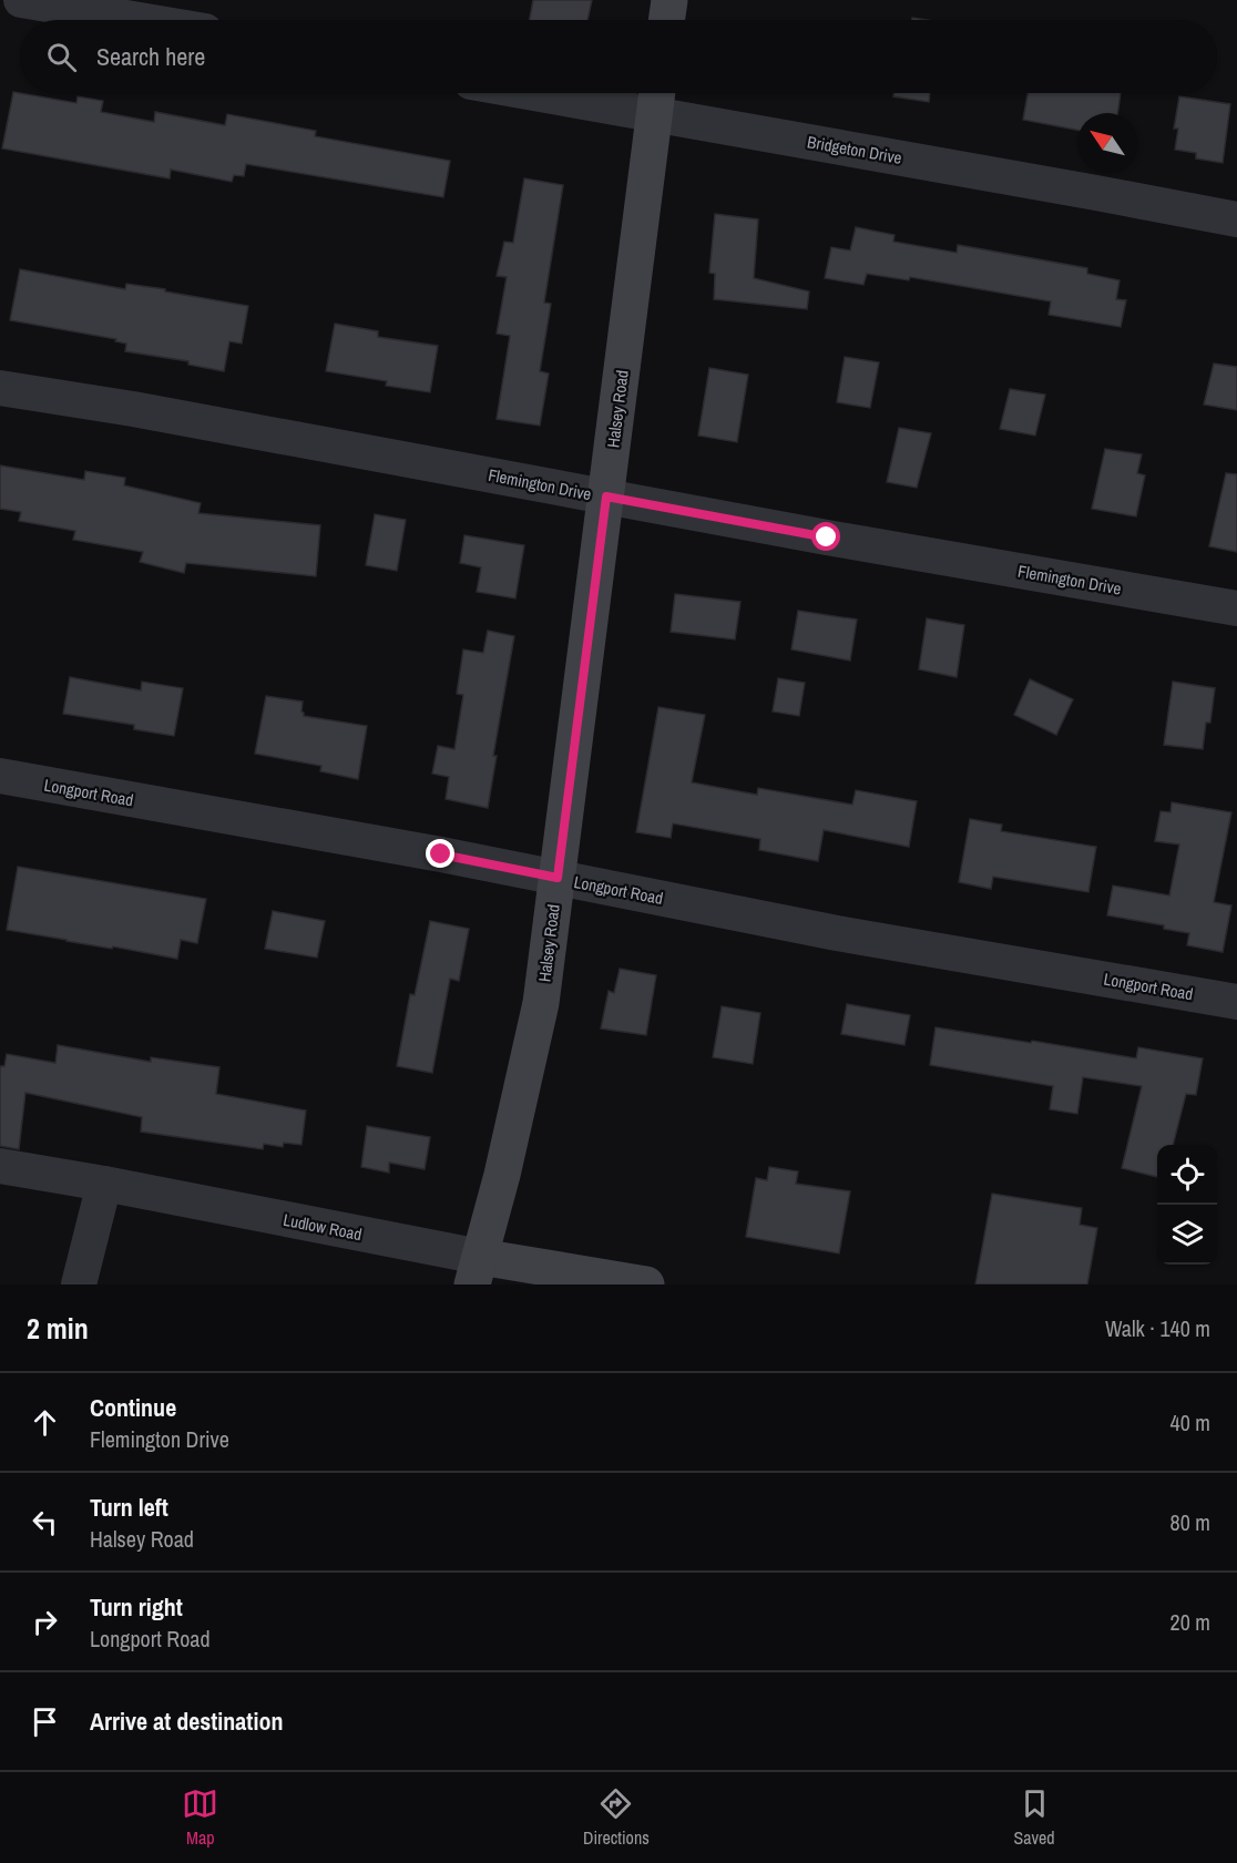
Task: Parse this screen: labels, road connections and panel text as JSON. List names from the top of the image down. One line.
{"streets":{"street":["Bridgeton Drive","Halsey Road","Flemington Drive","Longport Road","Ludlow Road"]},"crossings":[["Bridgeton Drive","Halsey Road"],["Halsey Road","Flemington Drive"],["Halsey Road","Longport Road"],["Halsey Road","Ludlow Road"]],"north":"top left","page":{"search":"Search here","heading":["2 min","Walk · 140 m"],"list":[["Continue","Flemington Drive","40 m"],["Turn left","Halsey Road","80 m"],["Turn right","Longport Road","20 m"],"Arrive at destination"],"nav":["Map","Directions","Saved"]}}
